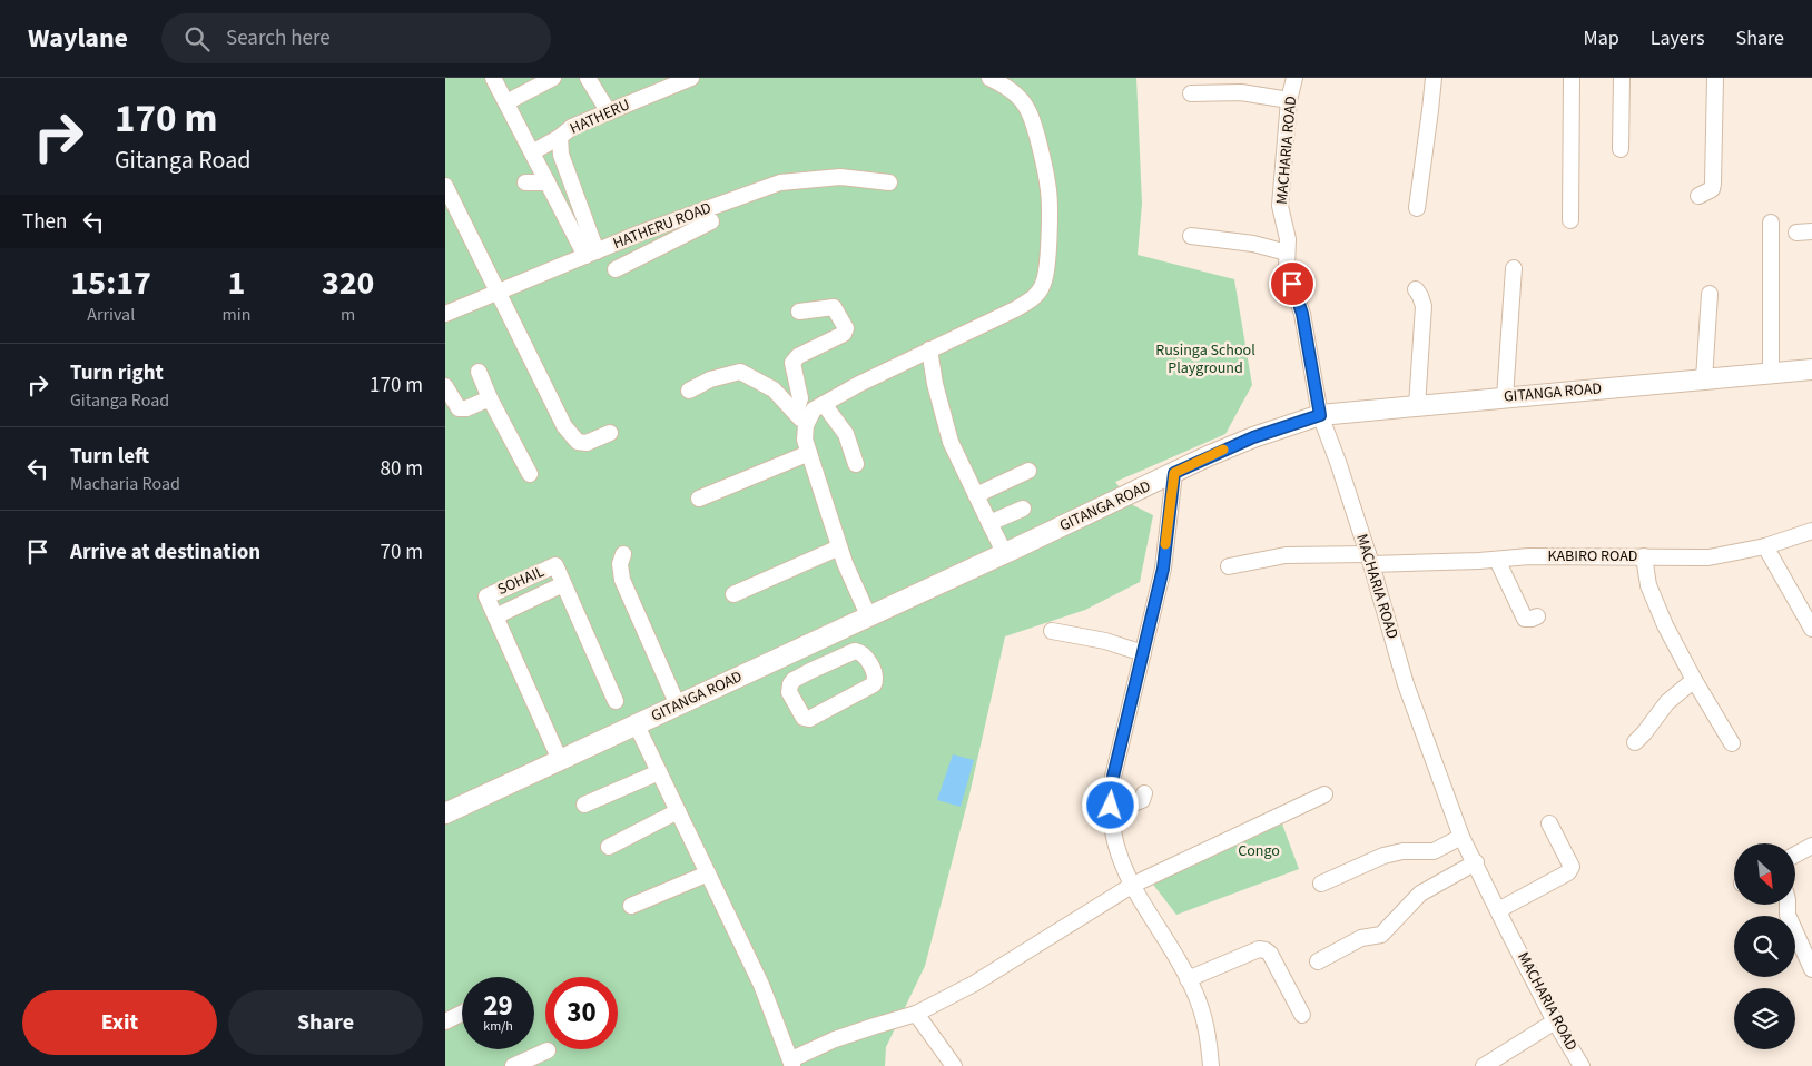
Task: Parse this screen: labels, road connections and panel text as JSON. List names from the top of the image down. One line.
{"streets":{"main road":["GITANGA ROAD"],"street":["HATHERU","MACHARIA ROAD","HATHERU ROAD","KABIRO ROAD","SOHAIL"]},"crossings":[["HATHERU","HATHERU ROAD"],["MACHARIA ROAD","GITANGA ROAD"],["MACHARIA ROAD","KABIRO ROAD"],["GITANGA ROAD","SOHAIL"]],"parks":["Rusinga School Playground","Congo"],"north":"bottom right","page":{"header":"Waylane","search":"Search here","nav":["Map","Layers","Share"],"turn":["170 m","Gitanga Road"],"then":"Then","eta":["15:17","Arrival","1","min","320","m"],"list":[{"name":"Turn right","note":"Gitanga Road","value":"170 m"},{"name":"Turn left","note":"Macharia Road","value":"80 m"},{"name":"Arrive at destination","value":"70 m"}],"speed":"29 km/h","limit":"30","buttons":["Exit","Share"]}}
